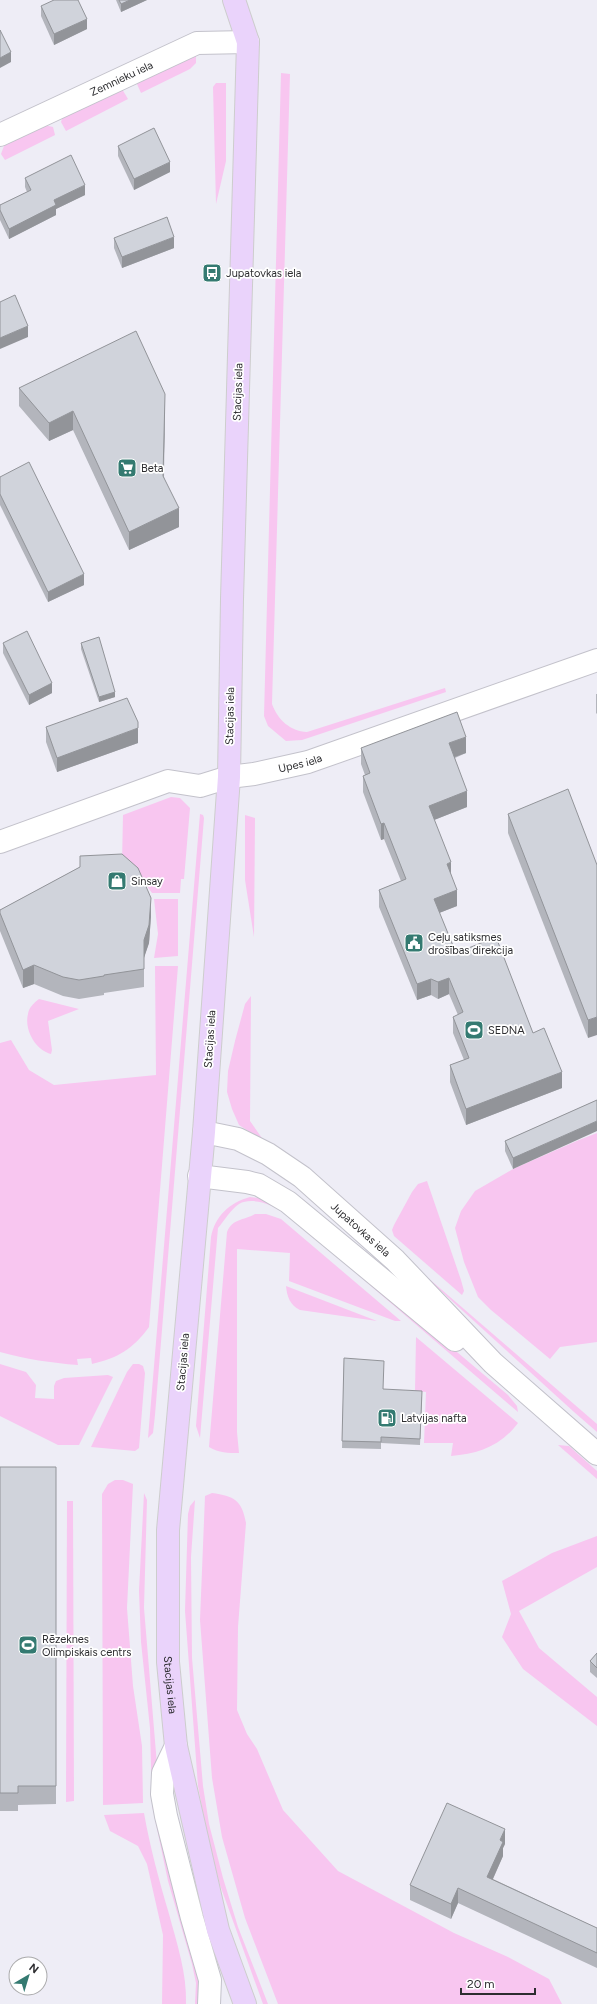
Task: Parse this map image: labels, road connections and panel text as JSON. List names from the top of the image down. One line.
{"streets":{"main road":["Stacijas iela"],"street":["Zemnieku iela","Upes iela","Jupatovkas iela"]},"crossings":[["Zemnieku iela","Stacijas iela"],["Stacijas iela","Upes iela"],["Stacijas iela","Jupatovkas iela"]],"places":{"bus stop":["Jupatovkas iela"],"supermarket":["Beta"],"shop":["Sinsay"],"public building":["Ceļu satiksmes drošības direkcija"],"sports":["SEDNA","Rēzeknes Olimpiskais centrs"],"fuel station":["Latvijas nafta"]},"scale_bar":"20 m","north":"top right"}
